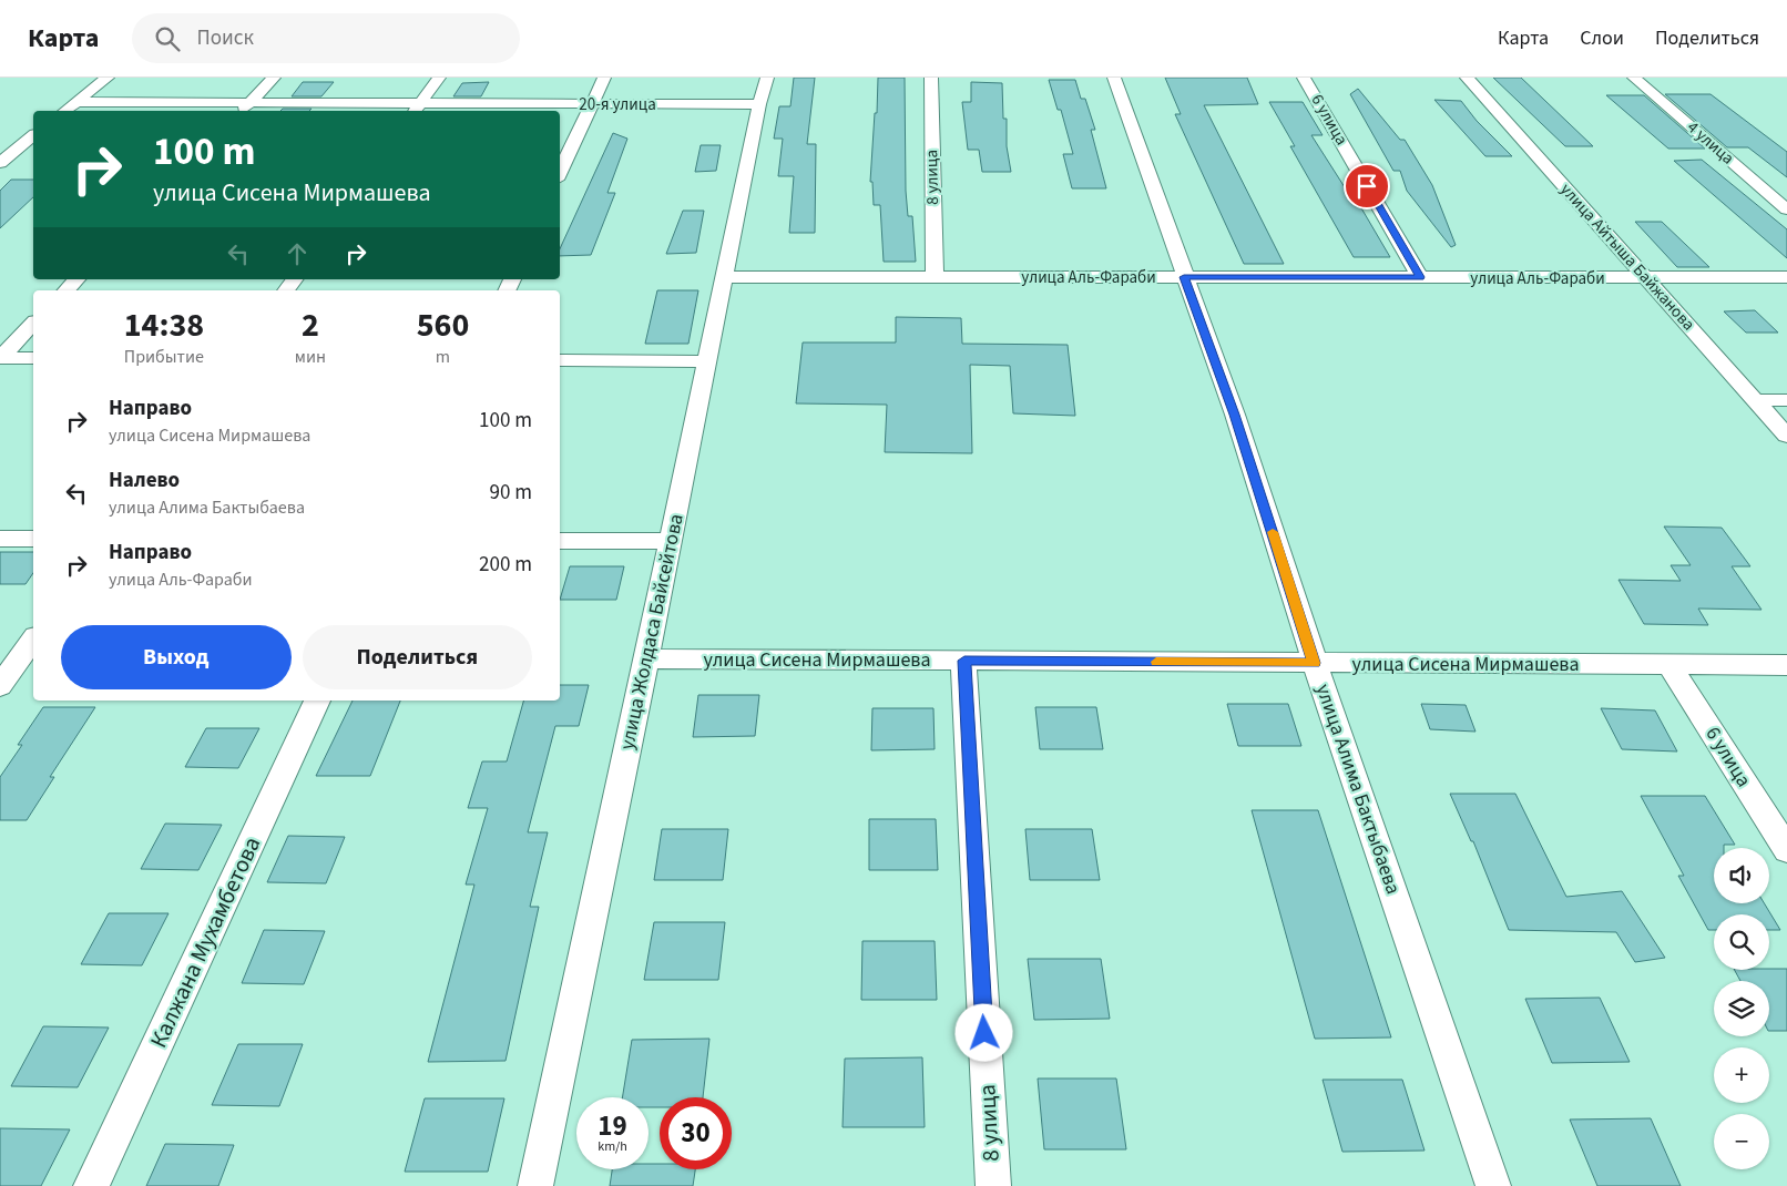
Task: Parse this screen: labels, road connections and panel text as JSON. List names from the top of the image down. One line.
{"streets":{"street":["20-я улица","6 улица","4 улица","8 улица","улица Айтыша Байжанова","улица Аль-Фараби","улица Жолдаса Байсейтова","улица Сисена Мирмашева","улица Алима Бактыбаева","Калжана Мухамбетова"]},"crossings":[["20-я улица","улица Жолдаса Байсейтова"],["6 улица","улица Аль-Фараби"],["6 улица","улица Сисена Мирмашева"],["8 улица","улица Аль-Фараби"],["8 улица","улица Сисена Мирмашева"],["улица Айтыша Байжанова","улица Аль-Фараби"],["улица Аль-Фараби","улица Жолдаса Байсейтова"],["улица Аль-Фараби","улица Алима Бактыбаева"],["улица Жолдаса Байсейтова","улица Сисена Мирмашева"],["улица Сисена Мирмашева","улица Алима Бактыбаева"]],"page":{"header":"Карта","search":"Поиск","nav":["Карта","Слои","Поделиться"],"turn":["100 m","улица Сисена Мирмашева"],"eta":["14:38","Прибытие","2","мин","560","m"],"list":[{"name":"Направо","note":"улица Сисена Мирмашева","value":"100 m"},{"name":"Налево","note":"улица Алима Бактыбаева","value":"90 m"},{"name":"Направо","note":"улица Аль-Фараби","value":"200 m"}],"buttons":["Выход","Поделиться"],"map_buttons":["+","−"],"speed":"19 km/h","limit":"30"}}
